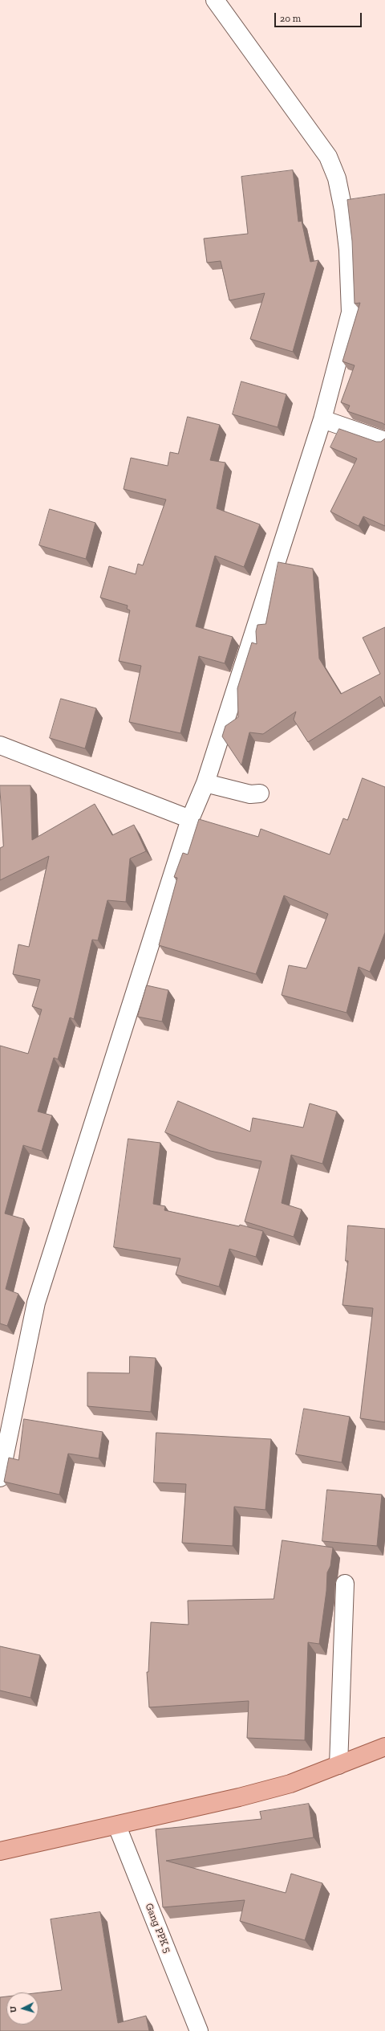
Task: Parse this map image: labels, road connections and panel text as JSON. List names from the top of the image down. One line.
{"streets":{"street":["Gang PPK 5"]},"scale_bar":"20 m","north":"left"}
